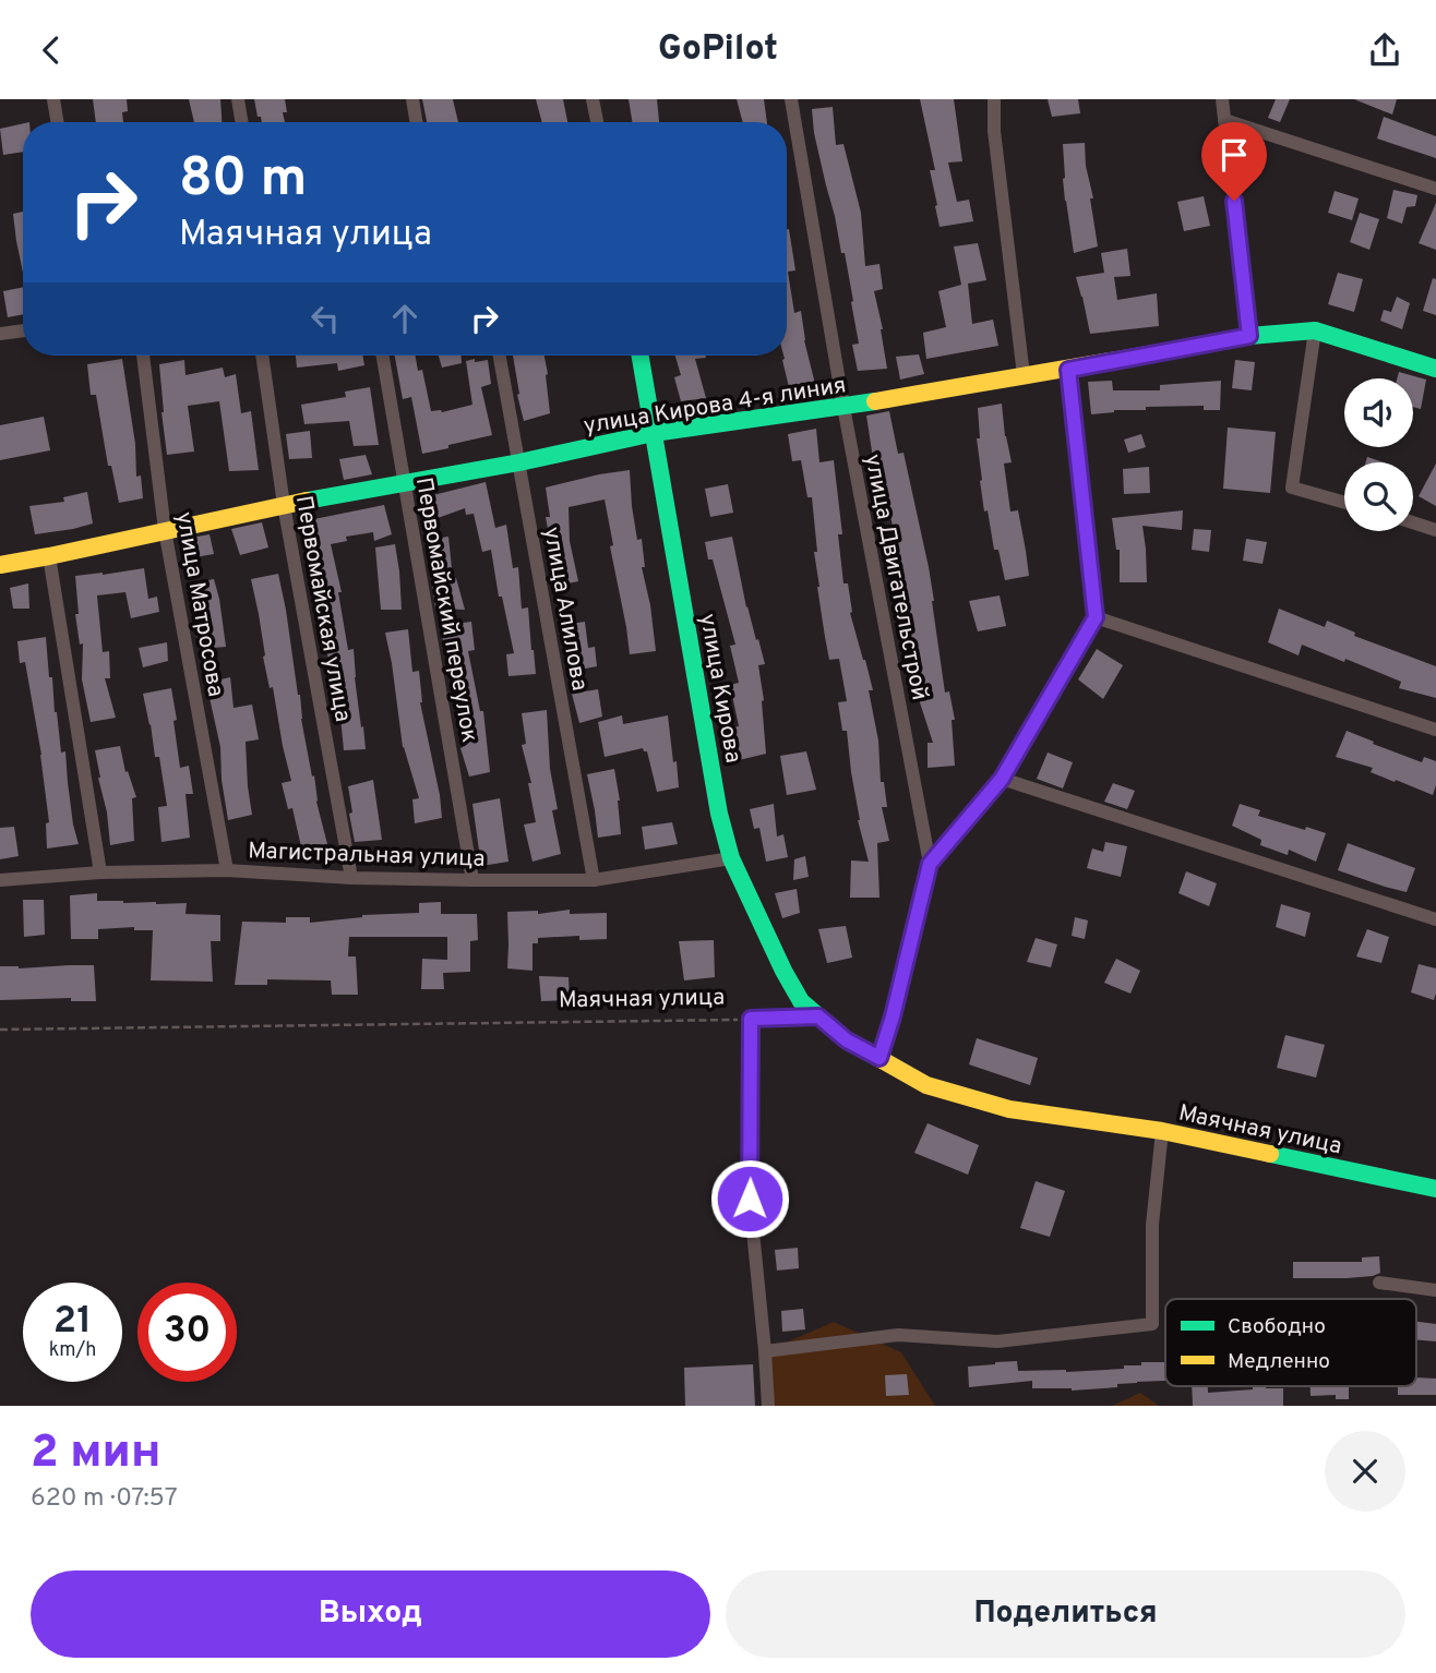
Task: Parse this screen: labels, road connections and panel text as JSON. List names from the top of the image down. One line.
{"streets":{"street":["улица Кирова 4-я линия","улица Двигательстрой","улица Матросова","Первомайская улица","улица Алилова","Первомайский переулок","улица Кирова","Магистральная улица","Маячная улица"]},"crossings":[["улица Кирова 4-я линия","улица Двигательстрой"],["улица Кирова 4-я линия","улица Матросова"],["улица Кирова 4-я линия","Первомайская улица"],["улица Кирова 4-я линия","улица Алилова"],["улица Кирова 4-я линия","Первомайский переулок"],["улица Кирова 4-я линия","улица Кирова"],["улица Двигательстрой","Маячная улица"],["улица Матросова","Магистральная улица"],["Первомайская улица","Магистральная улица"],["улица Алилова","Магистральная улица"],["Первомайский переулок","Магистральная улица"],["улица Кирова","Магистральная улица"],["улица Кирова","Маячная улица"]],"legend":["Свободно","Медленно"],"page":{"header":"GoPilot","turn":["80 m","Маячная улица"],"speed":"21 km/h","limit":"30","heading":["2 мин","620 m · 07:57"],"buttons":["Выход","Поделиться"]}}
